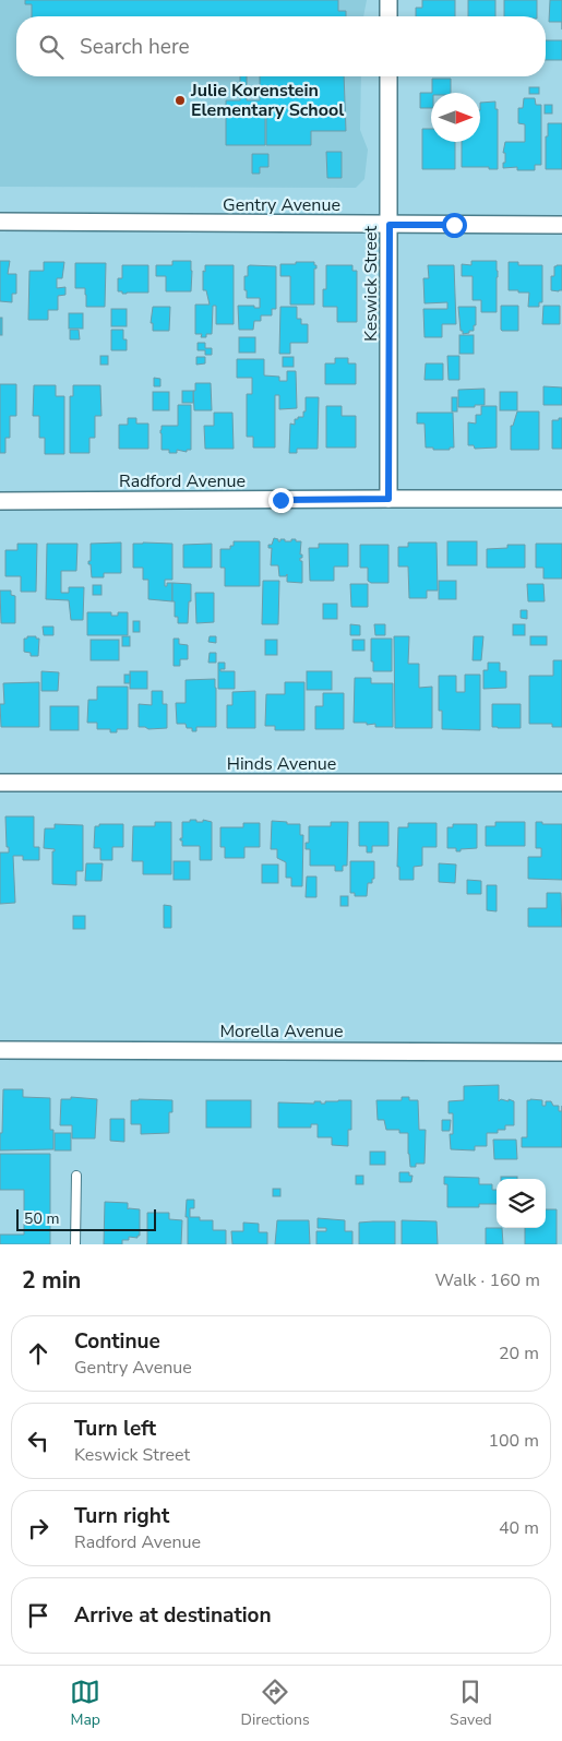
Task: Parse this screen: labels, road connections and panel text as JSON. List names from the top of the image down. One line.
{"streets":{"street":["Gentry Avenue","Keswick Street","Radford Avenue","Hinds Avenue","Morella Avenue"]},"crossings":[["Gentry Avenue","Keswick Street"],["Keswick Street","Radford Avenue"]],"places":["Julie Korenstein Elementary School"],"scale_bar":"50 m","north":"right","page":{"search":"Search here","scale":"50 m","heading":["2 min","Walk · 160 m"],"list":[["Continue","Gentry Avenue","20 m"],["Turn left","Keswick Street","100 m"],["Turn right","Radford Avenue","40 m"],"Arrive at destination"],"nav":["Map","Directions","Saved"]}}
